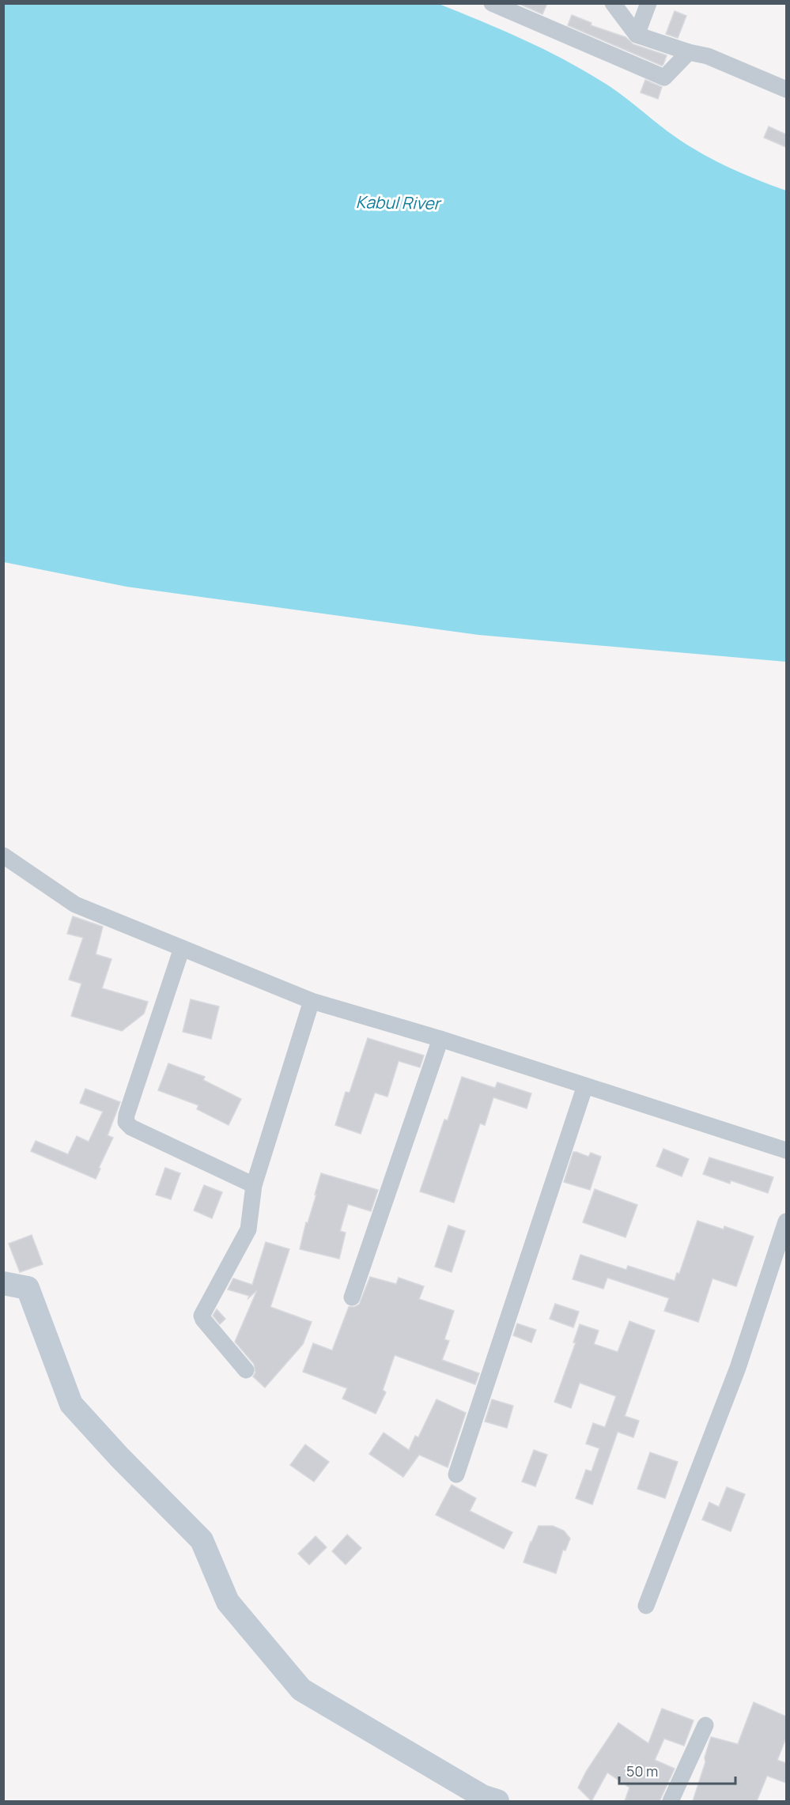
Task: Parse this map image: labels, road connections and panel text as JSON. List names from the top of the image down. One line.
{"water":["Kabul River"],"scale_bar":"50 m"}
